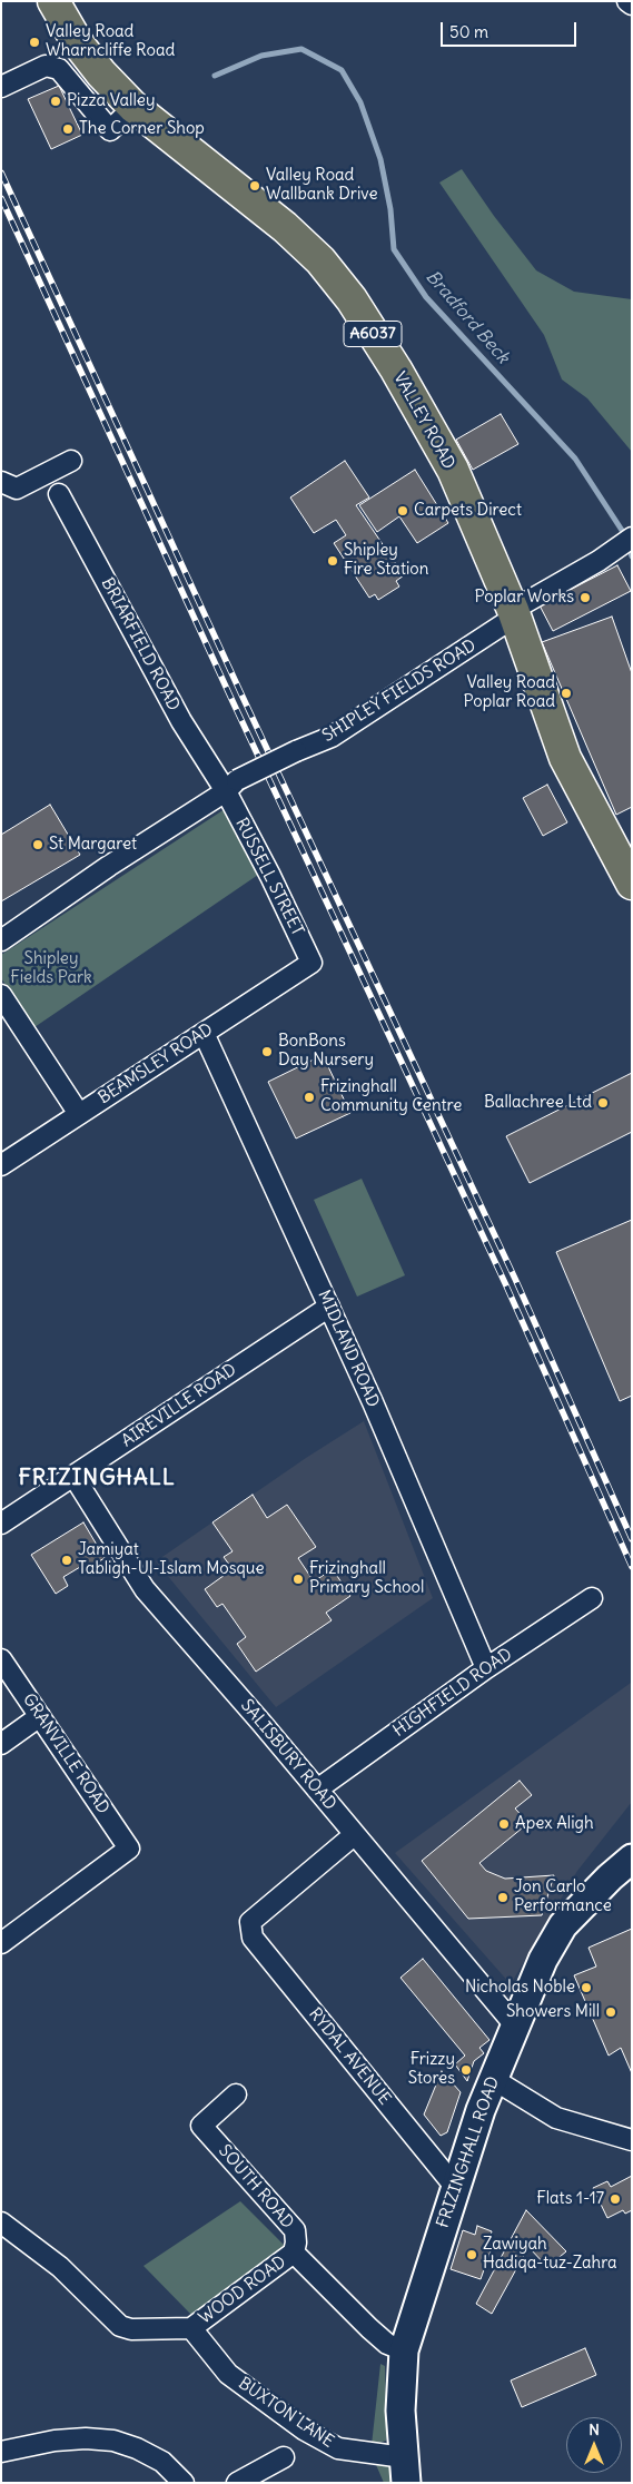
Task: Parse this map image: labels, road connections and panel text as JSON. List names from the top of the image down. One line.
{"streets":{"main road":["A6037","VALLEY ROAD"],"street":["BRIARFIELD ROAD","SHIPLEY FIELDS ROAD","RUSSELL STREET","BEAMSLEY ROAD","MIDLAND ROAD","AIREVILLE ROAD","HIGHFIELD ROAD","GRANVILLE ROAD","SALISBURY ROAD","RYDAL AVENUE","FRIZINGHALL ROAD","SOUTH ROAD","WOOD ROAD","BUXTON LANE"]},"crossings":[["VALLEY ROAD","SHIPLEY FIELDS ROAD"],["BRIARFIELD ROAD","SHIPLEY FIELDS ROAD"],["BRIARFIELD ROAD","RUSSELL STREET"],["SHIPLEY FIELDS ROAD","RUSSELL STREET"],["RUSSELL STREET","BEAMSLEY ROAD"],["BEAMSLEY ROAD","MIDLAND ROAD"],["MIDLAND ROAD","AIREVILLE ROAD"],["MIDLAND ROAD","HIGHFIELD ROAD"],["AIREVILLE ROAD","SALISBURY ROAD"],["HIGHFIELD ROAD","SALISBURY ROAD"],["SALISBURY ROAD","RYDAL AVENUE"],["SALISBURY ROAD","FRIZINGHALL ROAD"],["RYDAL AVENUE","FRIZINGHALL ROAD"],["FRIZINGHALL ROAD","SOUTH ROAD"],["FRIZINGHALL ROAD","BUXTON LANE"],["SOUTH ROAD","WOOD ROAD"],["WOOD ROAD","BUXTON LANE"]],"districts":["FRIZINGHALL"],"water":["Bradford Beck"],"parks":["Shipley Fields Park"],"places":["Valley Road Wharncliffe Road","Pizza Valley","The Corner Shop","Valley Road Wallbank Drive","Carpets Direct","Shipley Fire Station","Poplar Works","Valley Road Poplar Road","St Margaret","BonBons Day Nursery","Frizinghall Community Centre","Ballachree Ltd","Jamiyat Tabligh-Ul-Islam Mosque","Frizinghall Primary School","Apex Aligh","Jon Carlo Performance","Nicholas Noble","Showers Mill","Frizzy Stores","Flats 1-17","Zawiyah Hadiqa-tuz-Zahra"],"scale_bar":"50 m","north":"top"}
